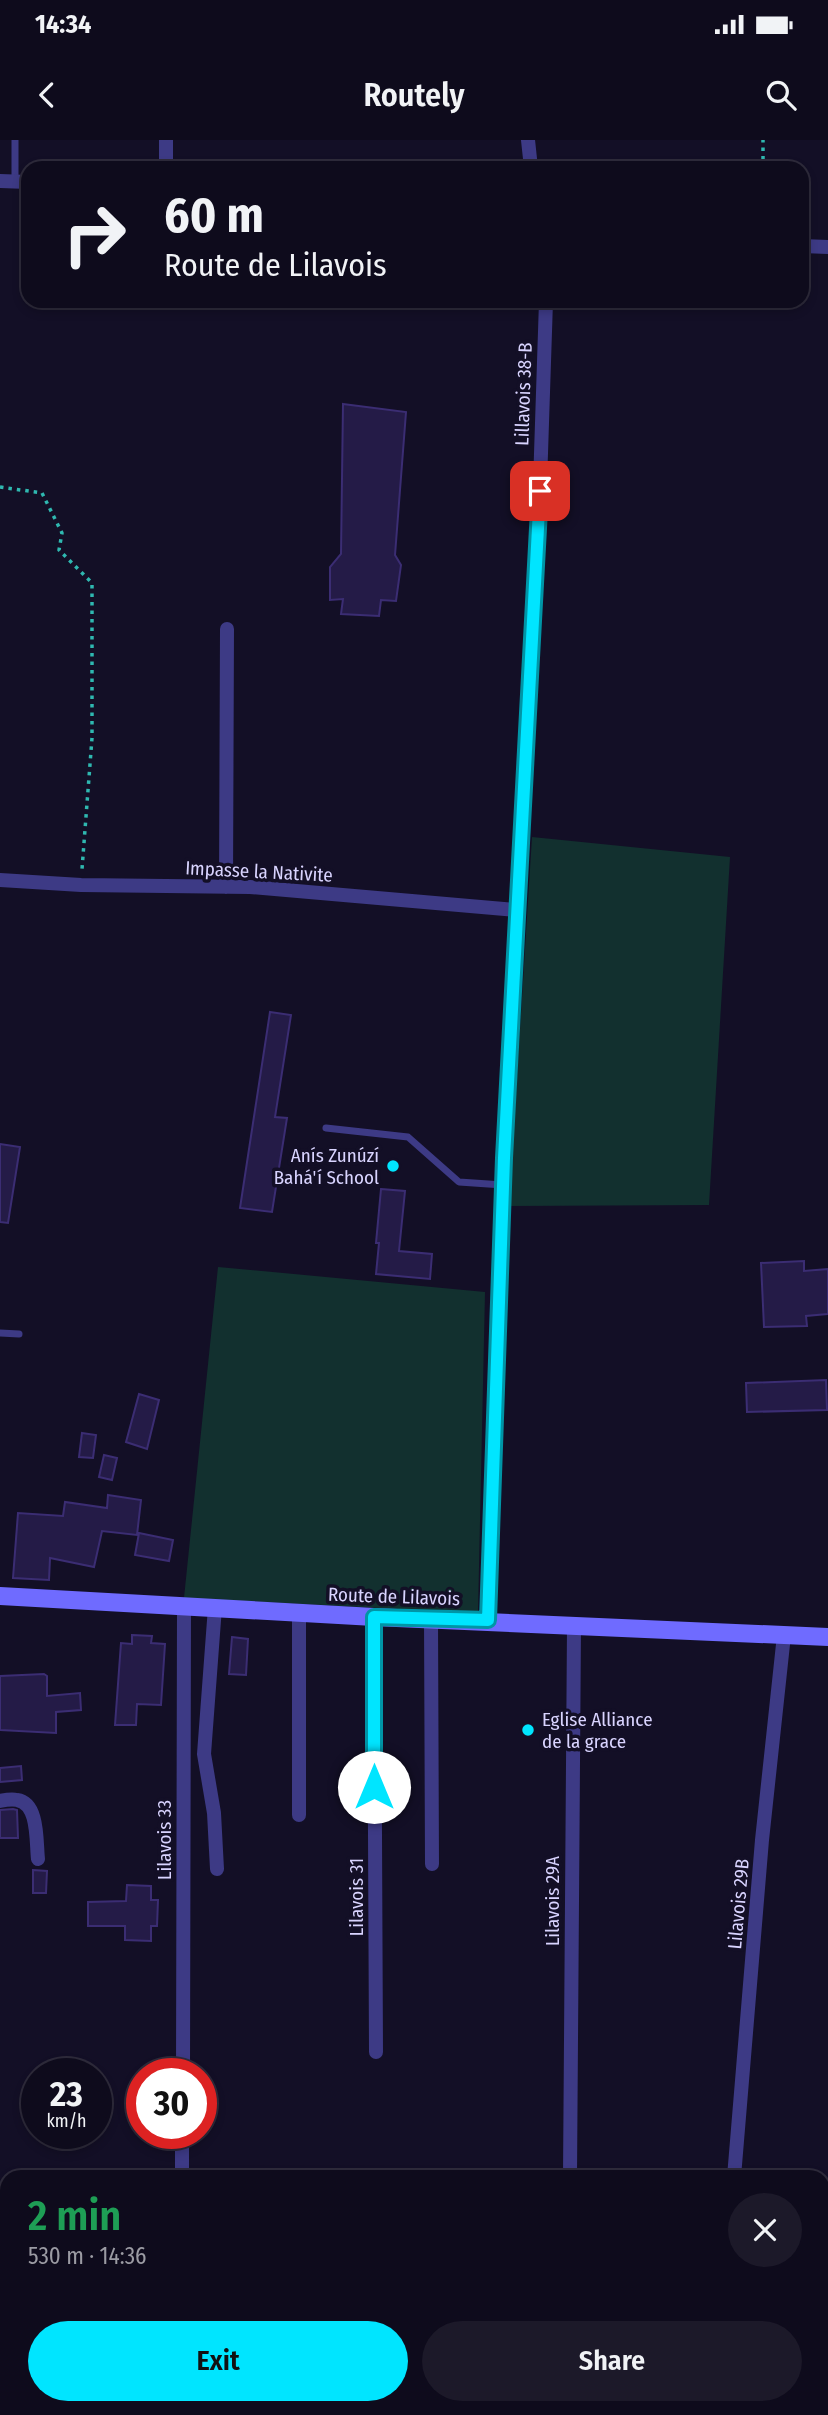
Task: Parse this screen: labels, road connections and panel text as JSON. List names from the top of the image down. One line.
{"streets":{"main road":["Route de Lilavois"],"street":["Lillavois 38-B","Impasse la Nativite","Lilavois 33","Lilavois 31","Lilavois 29A","Lilavois 29B"]},"crossings":[["Lillavois 38-B","Impasse la Nativite"],["Lillavois 38-B","Route de Lilavois"],["Route de Lilavois","Lilavois 33"],["Route de Lilavois","Lilavois 31"],["Route de Lilavois","Lilavois 29A"],["Route de Lilavois","Lilavois 29B"]],"places":["Anís Zunúzí Bahá'í School","Eglise Alliance de la grace"],"page":{"status":"14:34","header":"Routely","turn":["60 m","Route de Lilavois"],"speed":"23 km/h","limit":"30","heading":["2 min","530 m · 14:36"],"buttons":["Exit","Share"]}}
